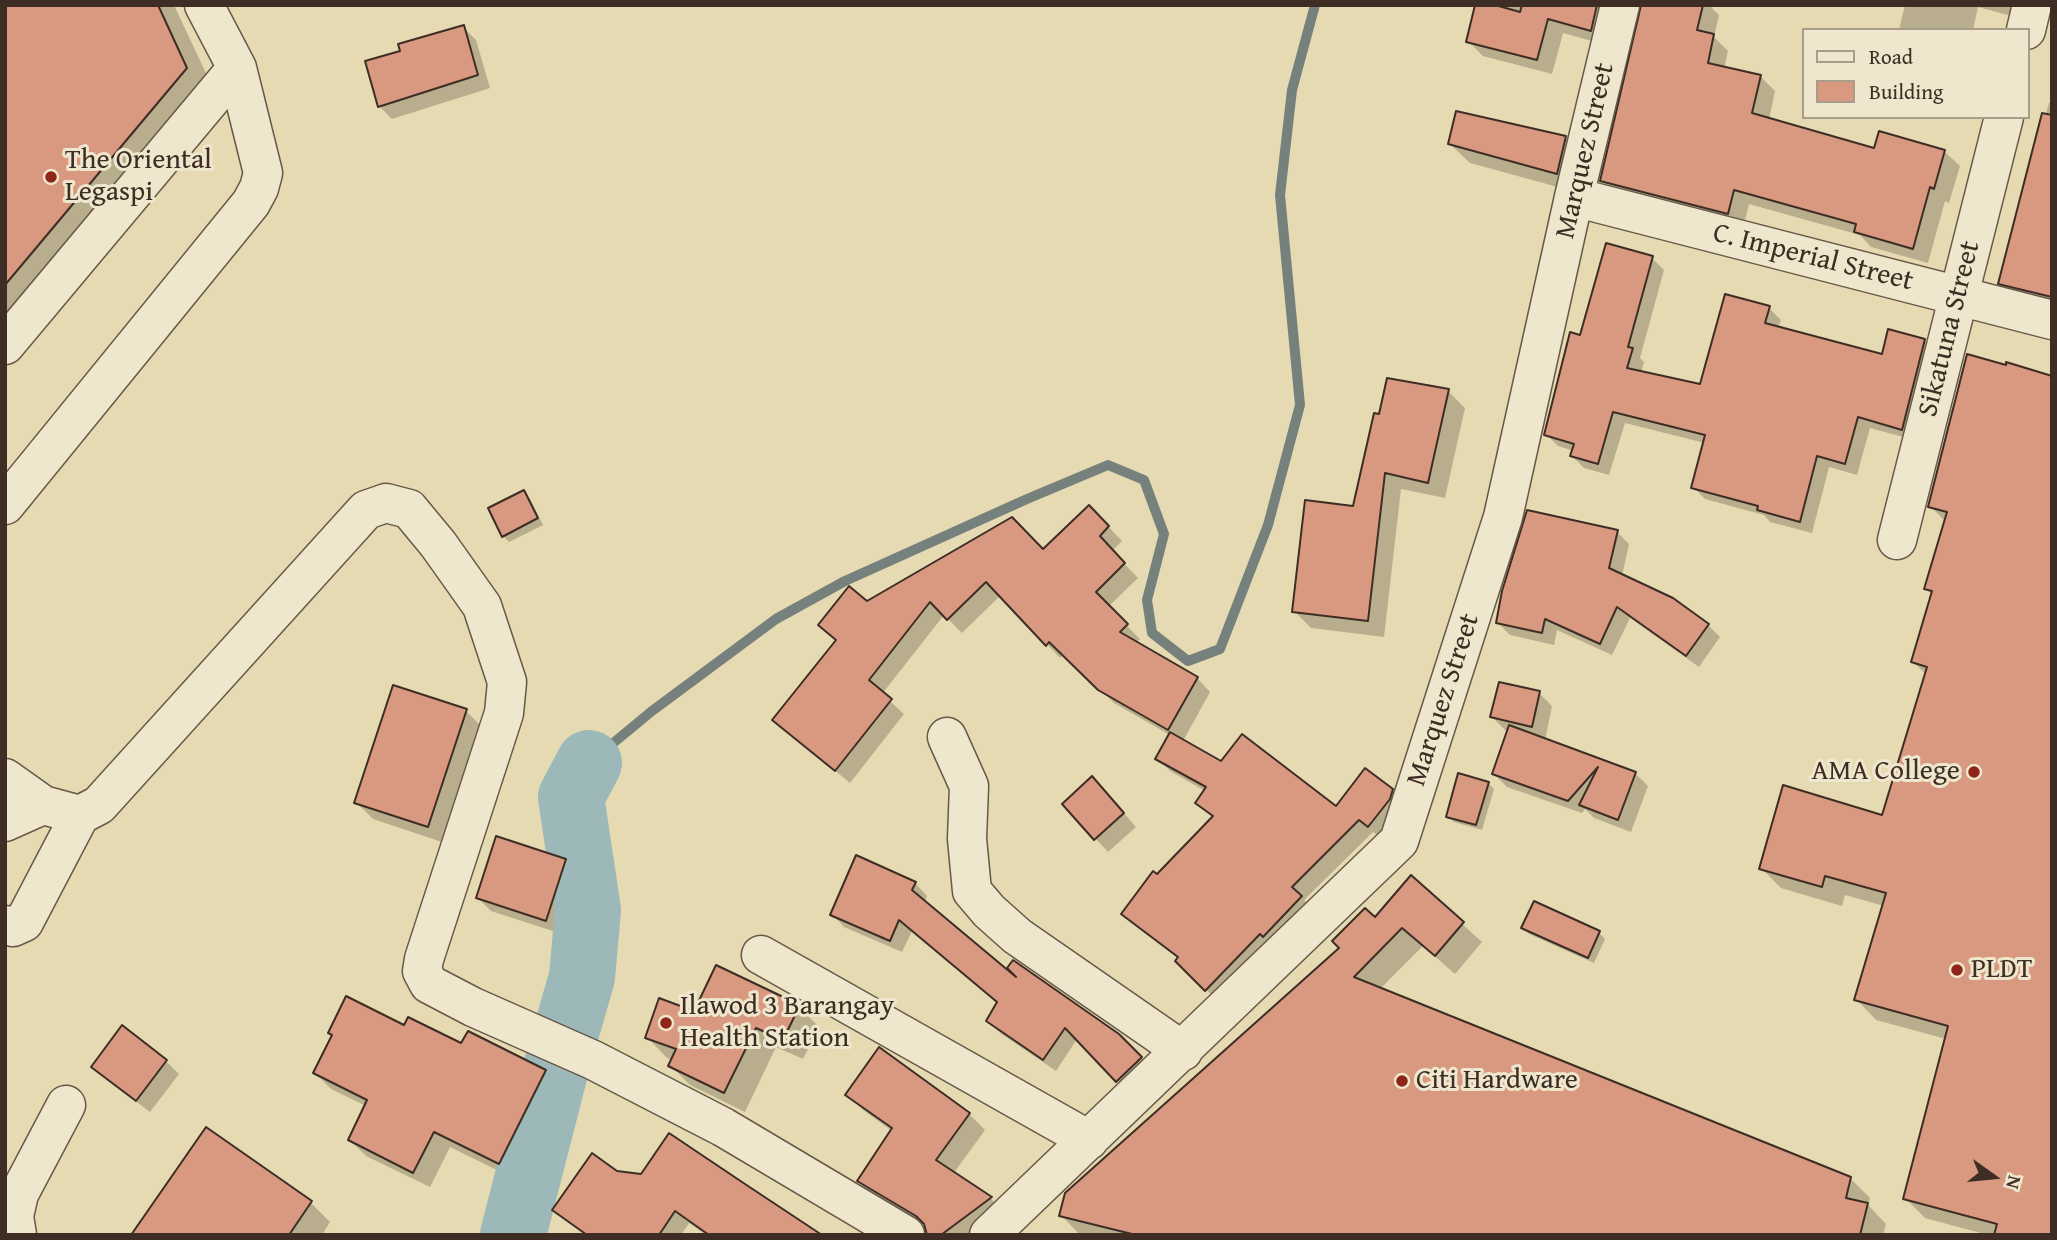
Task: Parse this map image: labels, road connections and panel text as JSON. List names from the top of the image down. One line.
{"streets":{"street":["Marquez Street","C. Imperial Street","Sikatuna Street"]},"crossings":[["Marquez Street","C. Imperial Street"],["C. Imperial Street","Sikatuna Street"]],"places":["The Oriental Legaspi","AMA College","PLDT","Ilawod 3 Barangay Health Station","Citi Hardware"],"legend":["Road","Building"],"north":"right"}
